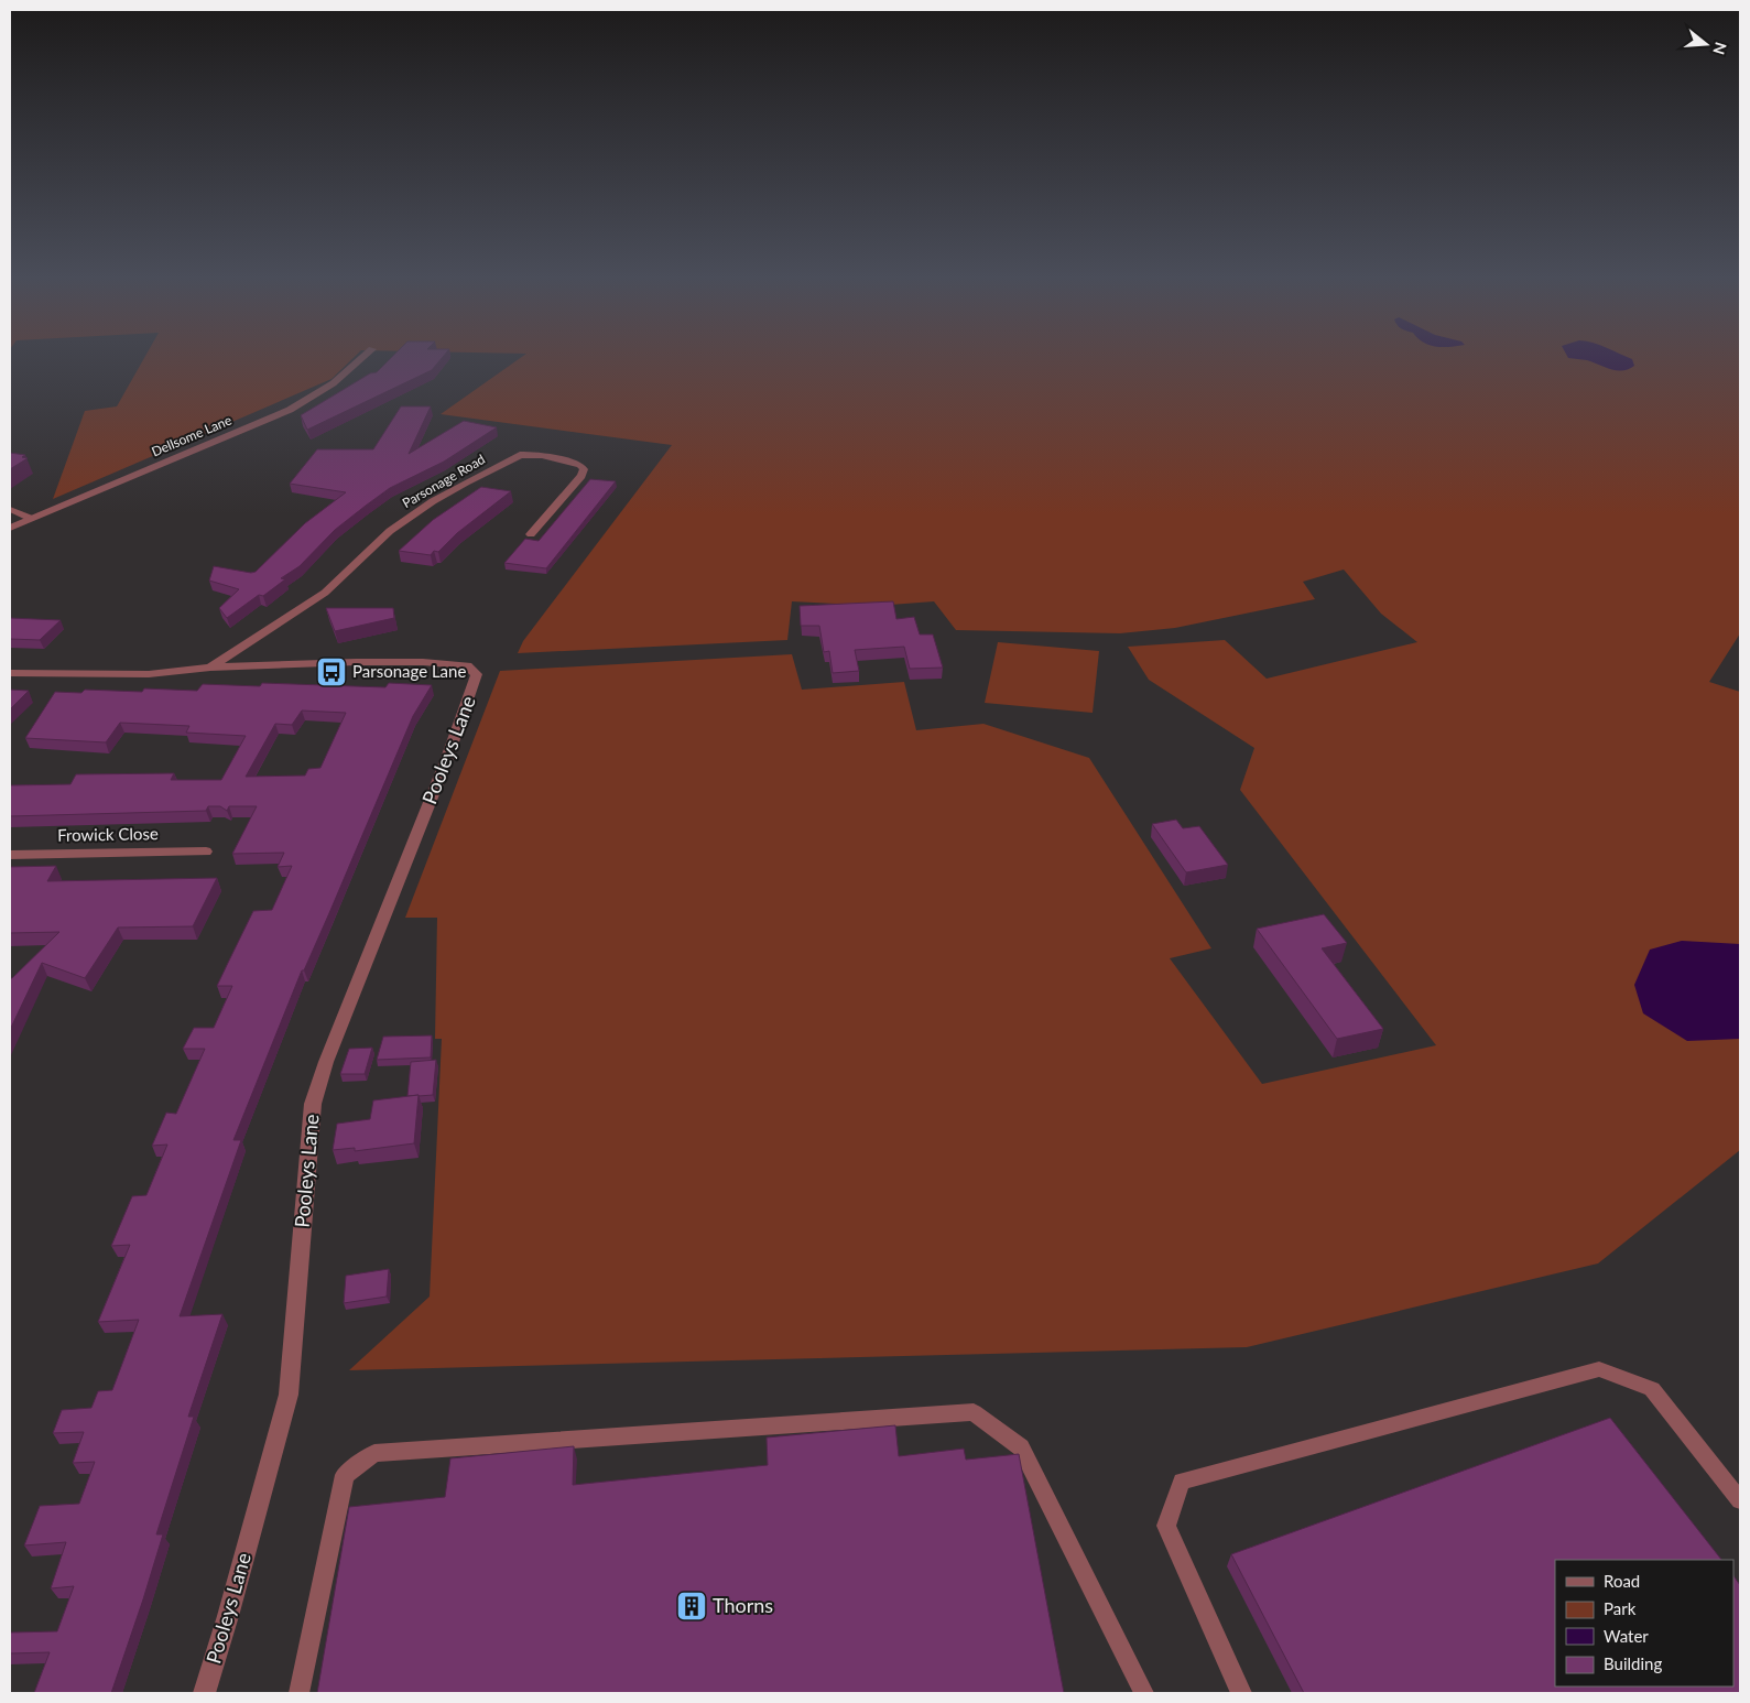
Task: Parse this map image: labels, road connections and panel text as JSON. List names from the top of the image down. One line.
{"streets":{"street":["Dellsome Lane","Parsonage Road","Pooleys Lane","Frowick Close"]},"crossings":[["Parsonage Road","Pooleys Lane"]],"places":{"bus stop":["Parsonage Lane"],"building":["Thorns"]},"legend":["Road","Park","Water","Building"],"north":"right"}
